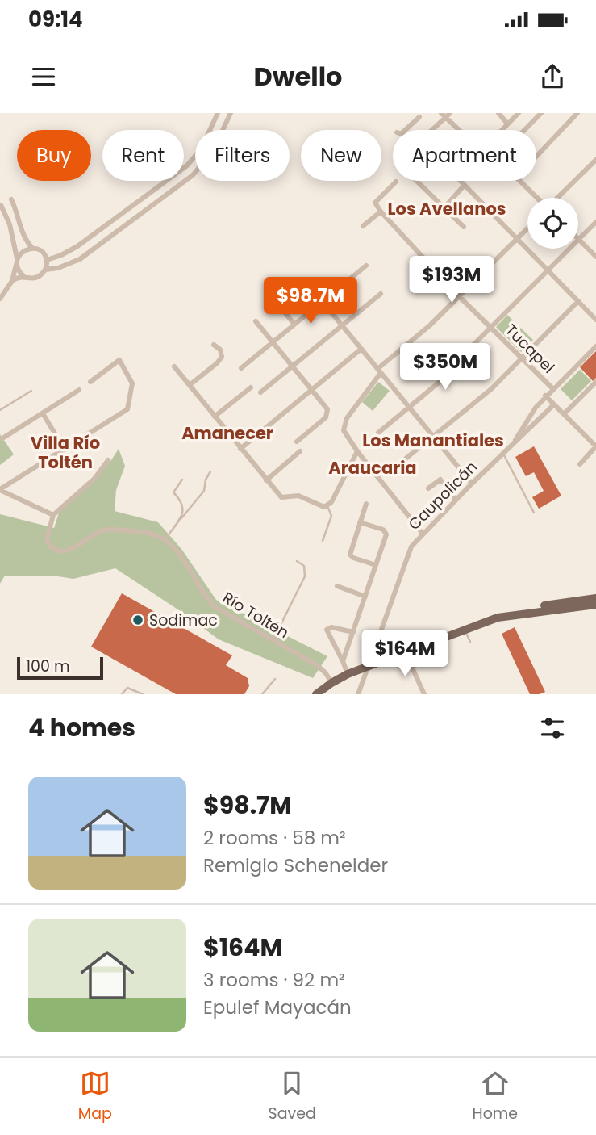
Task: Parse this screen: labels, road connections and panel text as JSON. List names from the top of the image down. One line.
{"streets":{"street":["Tucapel","Caupolicán","Río Toltén"]},"crossings":[["Tucapel","Caupolicán"]],"districts":["Los Avellanos","Amanecer","Los Manantiales","Villa Río Toltén","Araucaria"],"places":["Sodimac"],"scale_bar":"100 m","page":{"status":"09:14","header":"Dwello","chip":["Buy","Rent","Filters","New","Apartment"],"price":["$193M","$98.7M","$350M","$164M"],"scale":"100 m","heading":"4 homes","list":[{"name":"$98.7M","note":"2 rooms · 58 m² · Remigio Scheneider"},{"name":"$164M","note":"3 rooms · 92 m² · Epulef Mayacán"}],"tabs":["Map","Saved","Home"]}}
